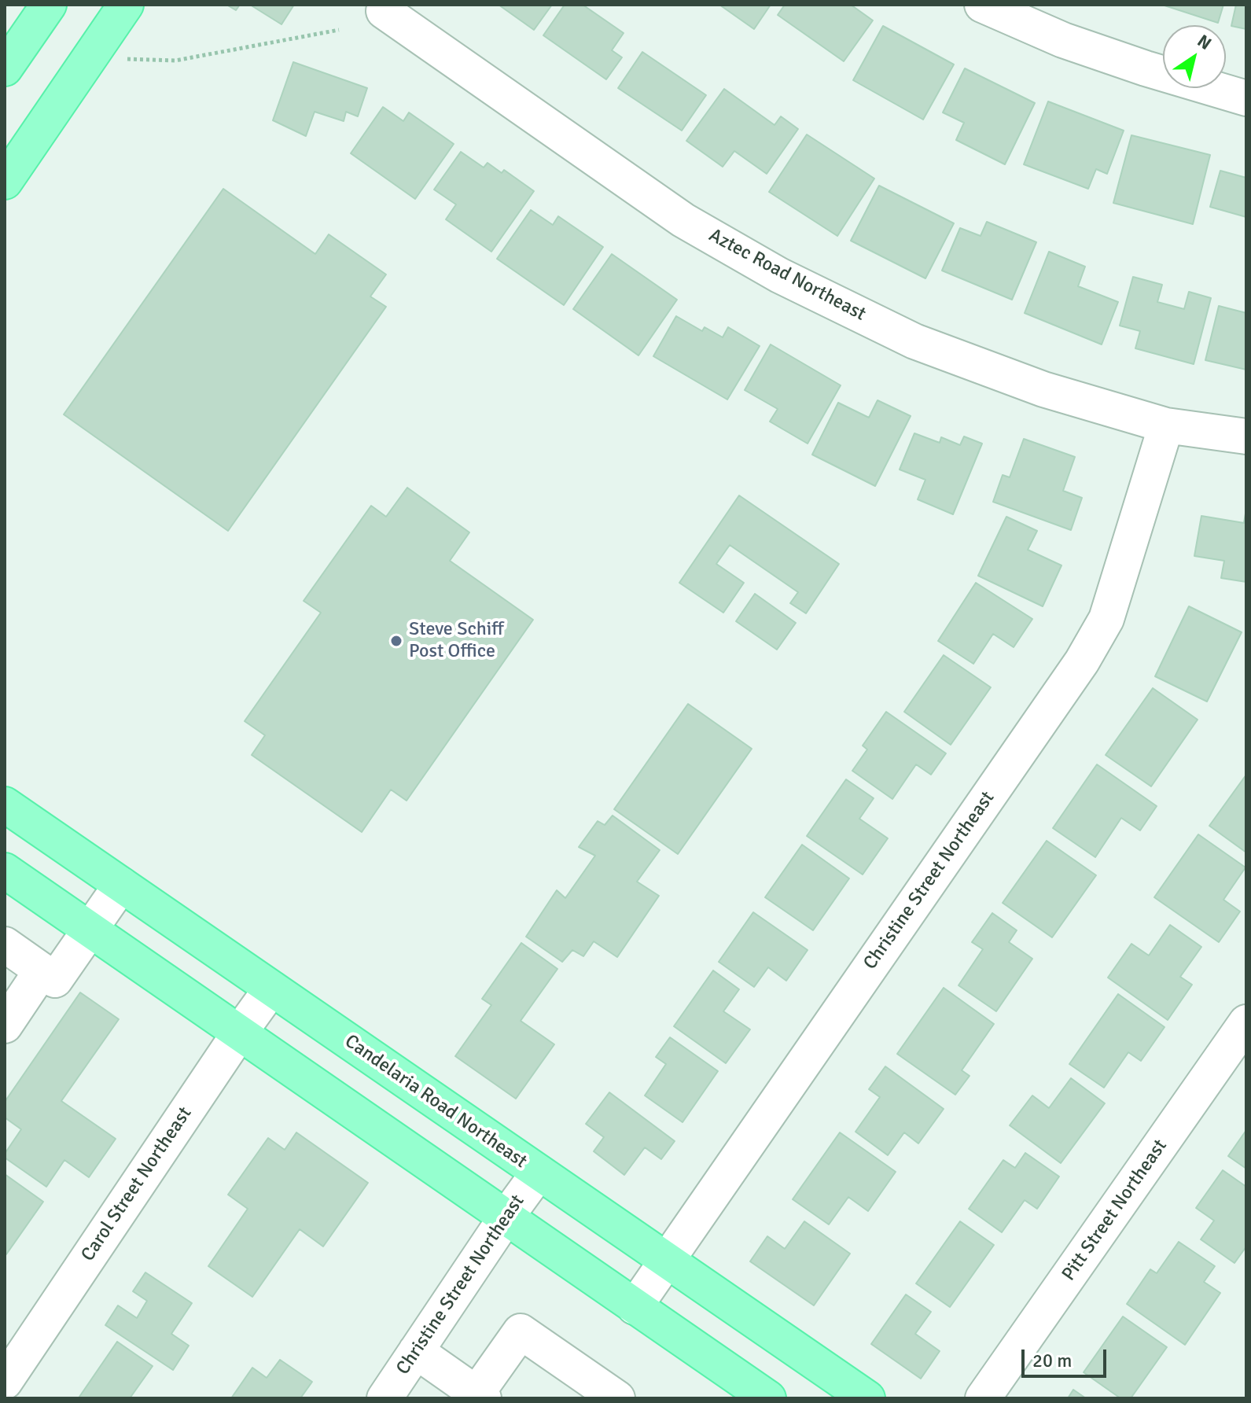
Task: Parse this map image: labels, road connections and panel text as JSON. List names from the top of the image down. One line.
{"streets":{"main road":["Candelaria Road Northeast"],"street":["Aztec Road Northeast","Christine Street Northeast","Carol Street Northeast","Pitt Street Northeast"]},"crossings":[["Aztec Road Northeast","Christine Street Northeast"],["Christine Street Northeast","Candelaria Road Northeast"],["Candelaria Road Northeast","Carol Street Northeast"]],"places":["Steve Schiff Post Office"],"scale_bar":"20 m","north":"top right"}
